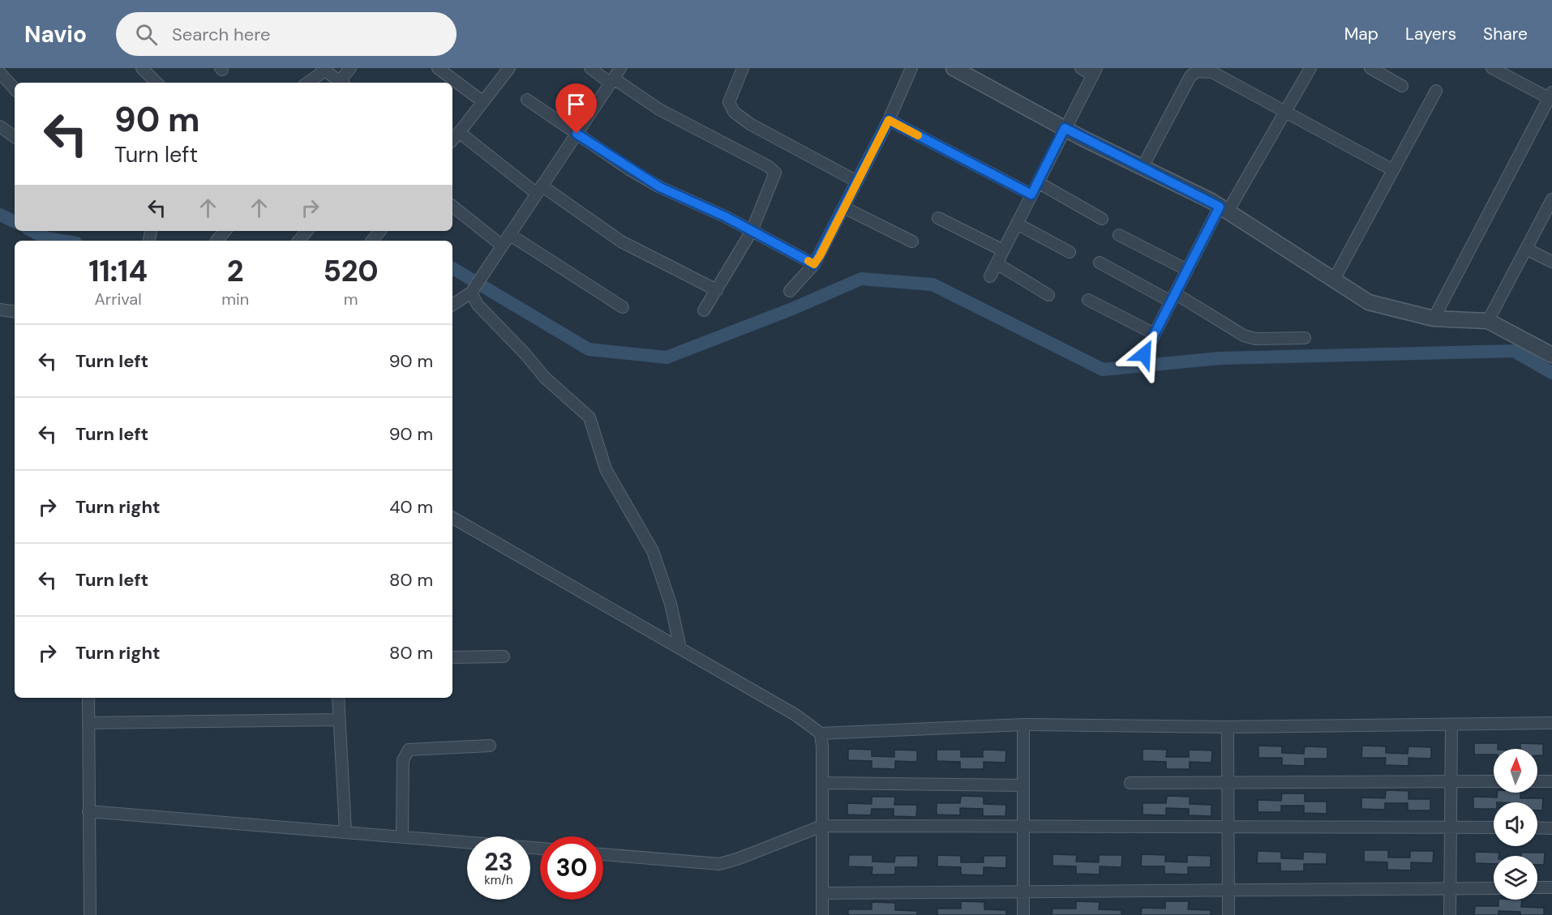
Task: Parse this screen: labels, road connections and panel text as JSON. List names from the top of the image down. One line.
{"north":"top","page":{"header":"Navio","search":"Search here","nav":["Map","Layers","Share"],"turn":["90 m","Turn left"],"eta":["11:14","Arrival","2","min","520","m"],"list":[{"name":"Turn left","value":"90 m"},{"name":"Turn left","value":"90 m"},{"name":"Turn right","value":"40 m"},{"name":"Turn left","value":"80 m"},{"name":"Turn right","value":"80 m"}],"speed":"23 km/h","limit":"30"}}
